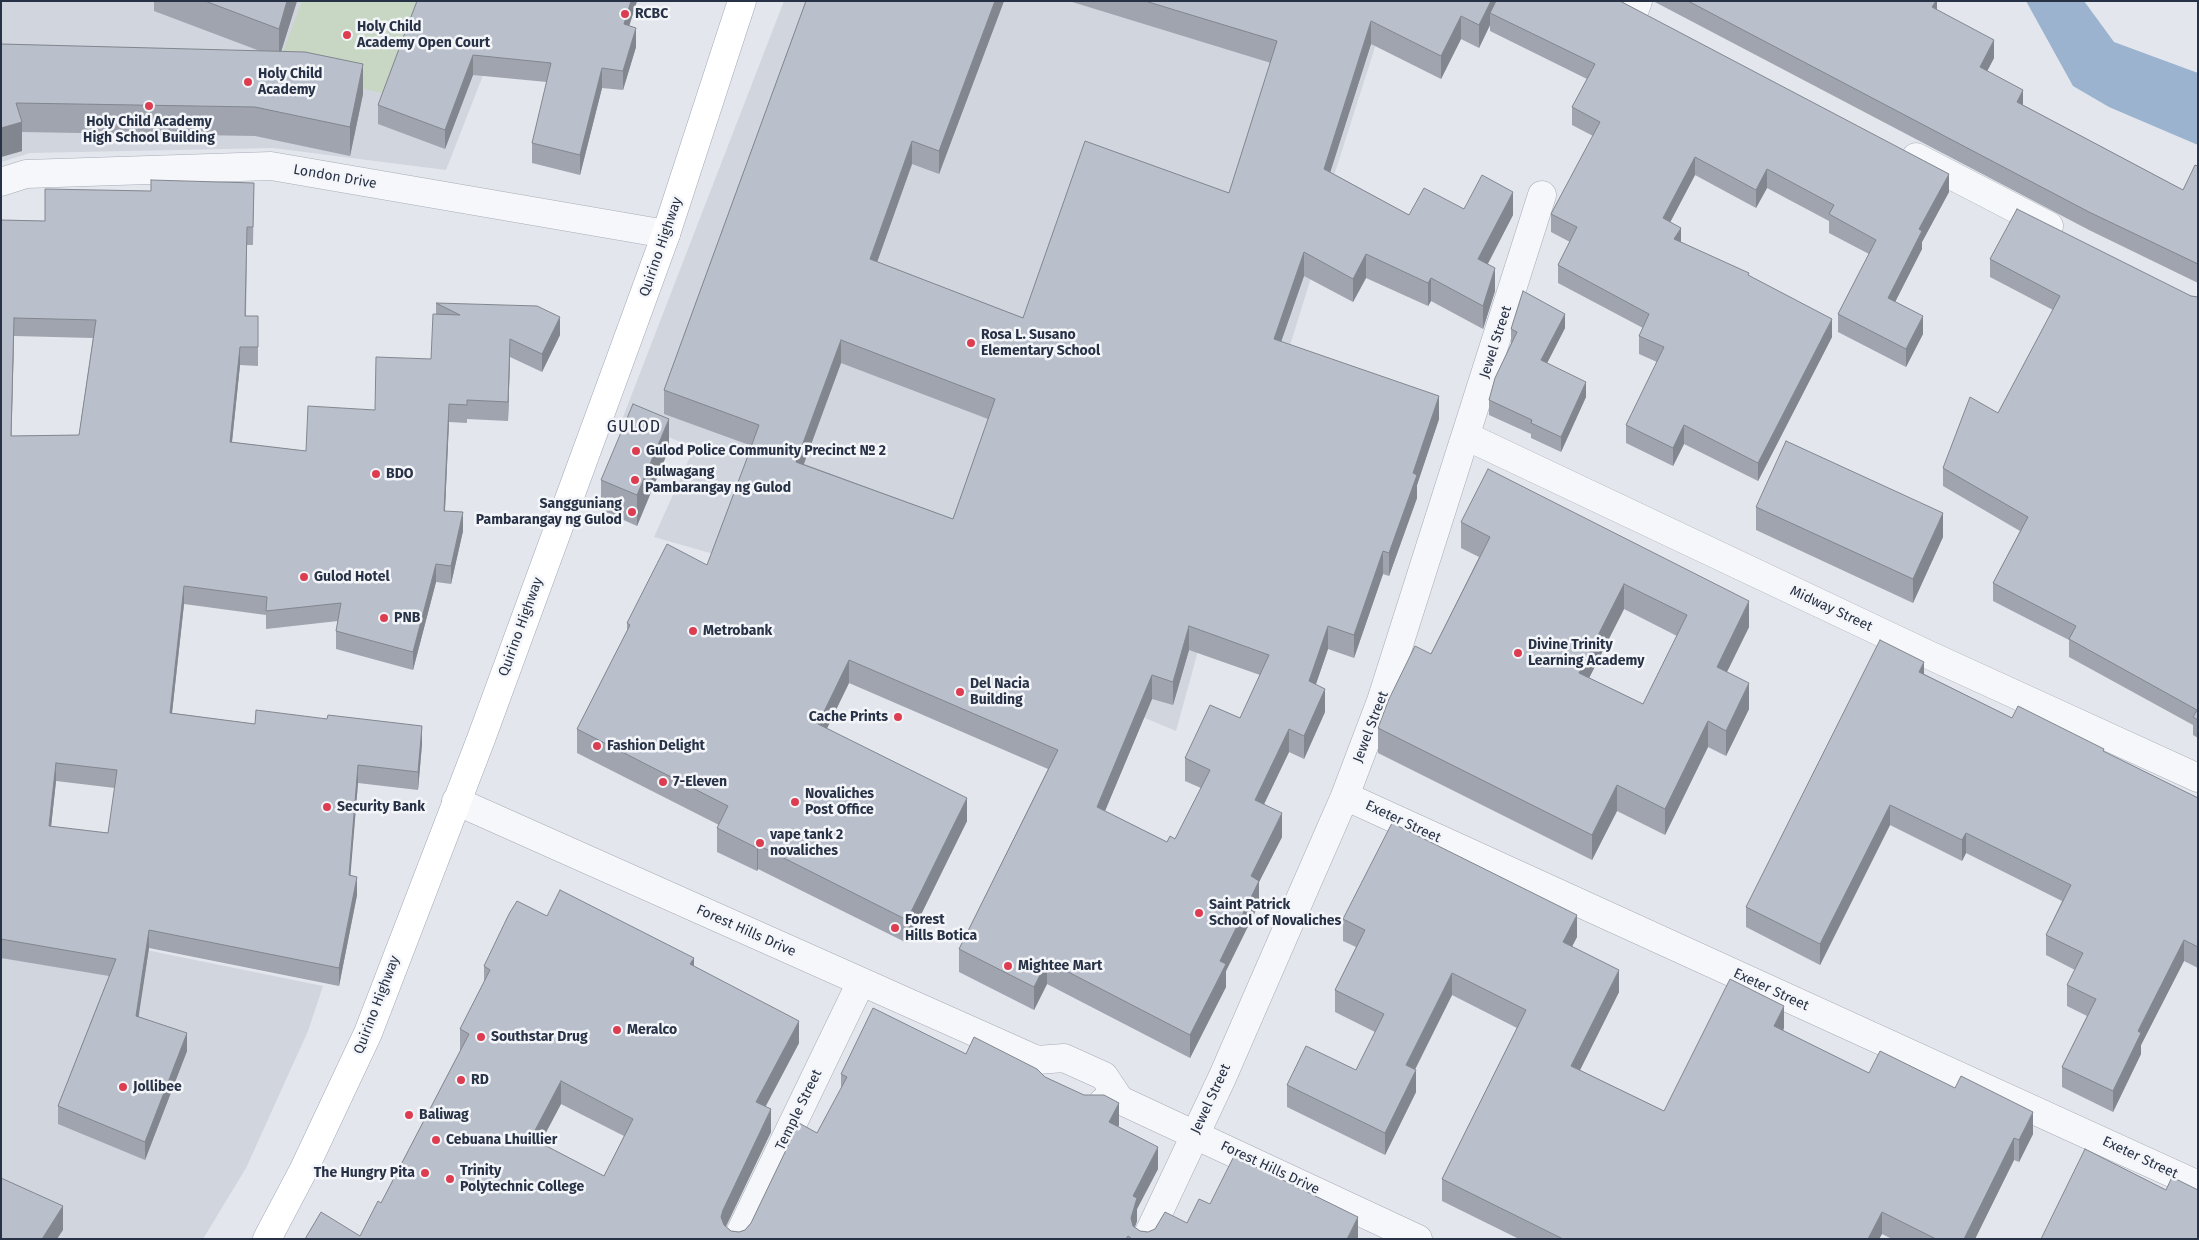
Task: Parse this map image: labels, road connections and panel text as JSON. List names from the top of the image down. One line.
{"streets":{"main road":["Quirino Highway"],"street":["London Drive","Jewel Street","Midway Street","Exeter Street","Forest Hills Drive","Temple Street"]},"crossings":[["London Drive","Quirino Highway"],["Quirino Highway","Forest Hills Drive"],["Jewel Street","Midway Street"],["Jewel Street","Exeter Street"],["Jewel Street","Forest Hills Drive"],["Forest Hills Drive","Temple Street"]],"districts":["GULOD"],"places":["RCBC","Holy Child Academy Open Court","Holy Child Academy","Holy Child Academy High School Building","Rosa L. Susano Elementary School","Gulod Police Community Precinct № 2","BDO","Bulwagang Pambarangay ng Gulod","Sangguniang Pambarangay ng Gulod","Gulod Hotel","PNB","Metrobank","Divine Trinity Learning Academy","Del Nacia Building","Cache Prints","Fashion Delight","7-Eleven","Novaliches Post Office","Security Bank","vape tank 2 novaliches","Saint Patrick School of Novaliches","Forest Hills Botica","Mightee Mart","Meralco","Southstar Drug","RD","Jollibee","Baliwag","Cebuana Lhuillier","The Hungry Pita","Trinity Polytechnic College"]}
